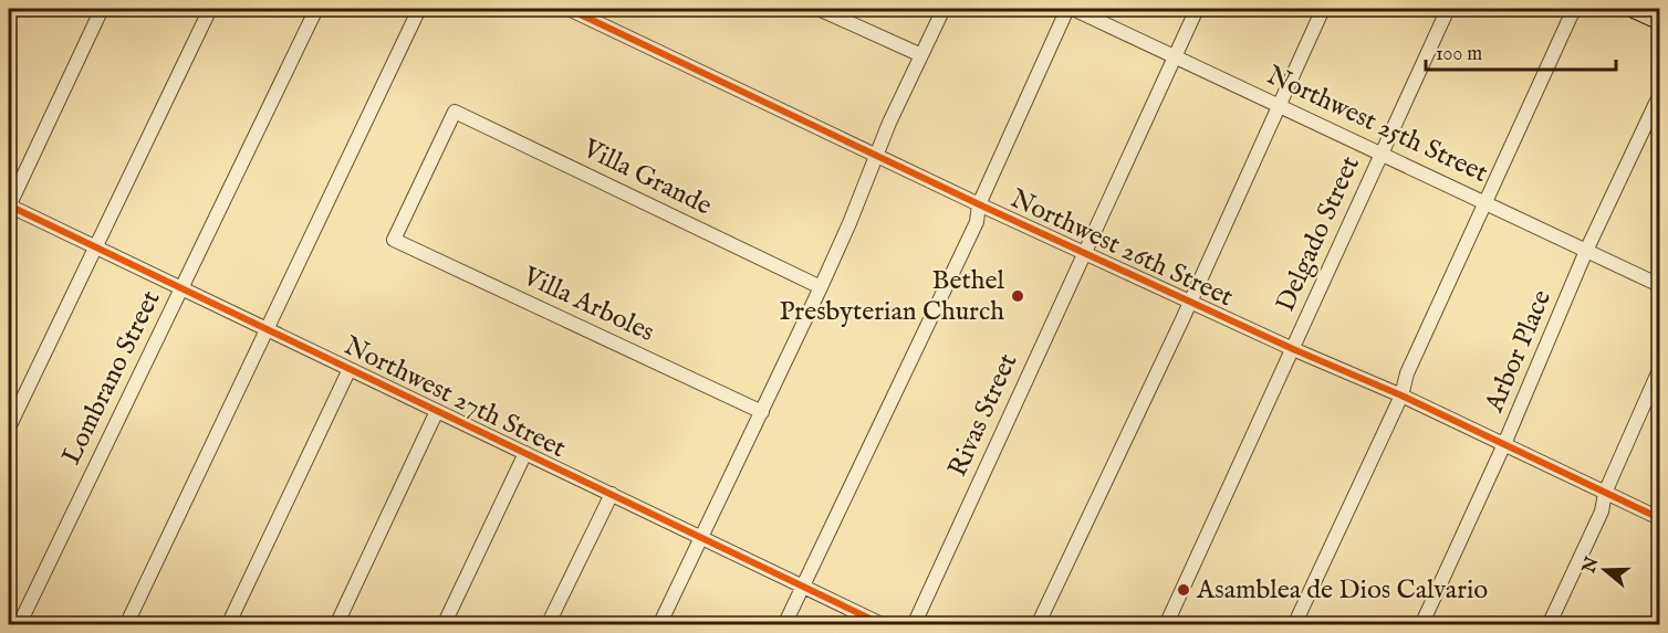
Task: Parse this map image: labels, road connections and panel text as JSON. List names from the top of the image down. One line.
{"streets":{"street":["Northwest 25th Street","Villa Grande","Delgado Street","Northwest 26th Street","Villa Arboles","Arbor Place","Lombrano Street","Northwest 27th Street","Rivas Street"]},"crossings":[["Northwest 25th Street","Delgado Street"],["Northwest 25th Street","Arbor Place"],["Northwest 25th Street","Rivas Street"],["Villa Grande","Villa Arboles"],["Delgado Street","Northwest 26th Street"],["Northwest 26th Street","Arbor Place"],["Northwest 26th Street","Rivas Street"],["Lombrano Street","Northwest 27th Street"]],"places":["Bethel Presbyterian Church","Asamblea de Dios Calvario"],"scale_bar":"100 m","north":"left"}
